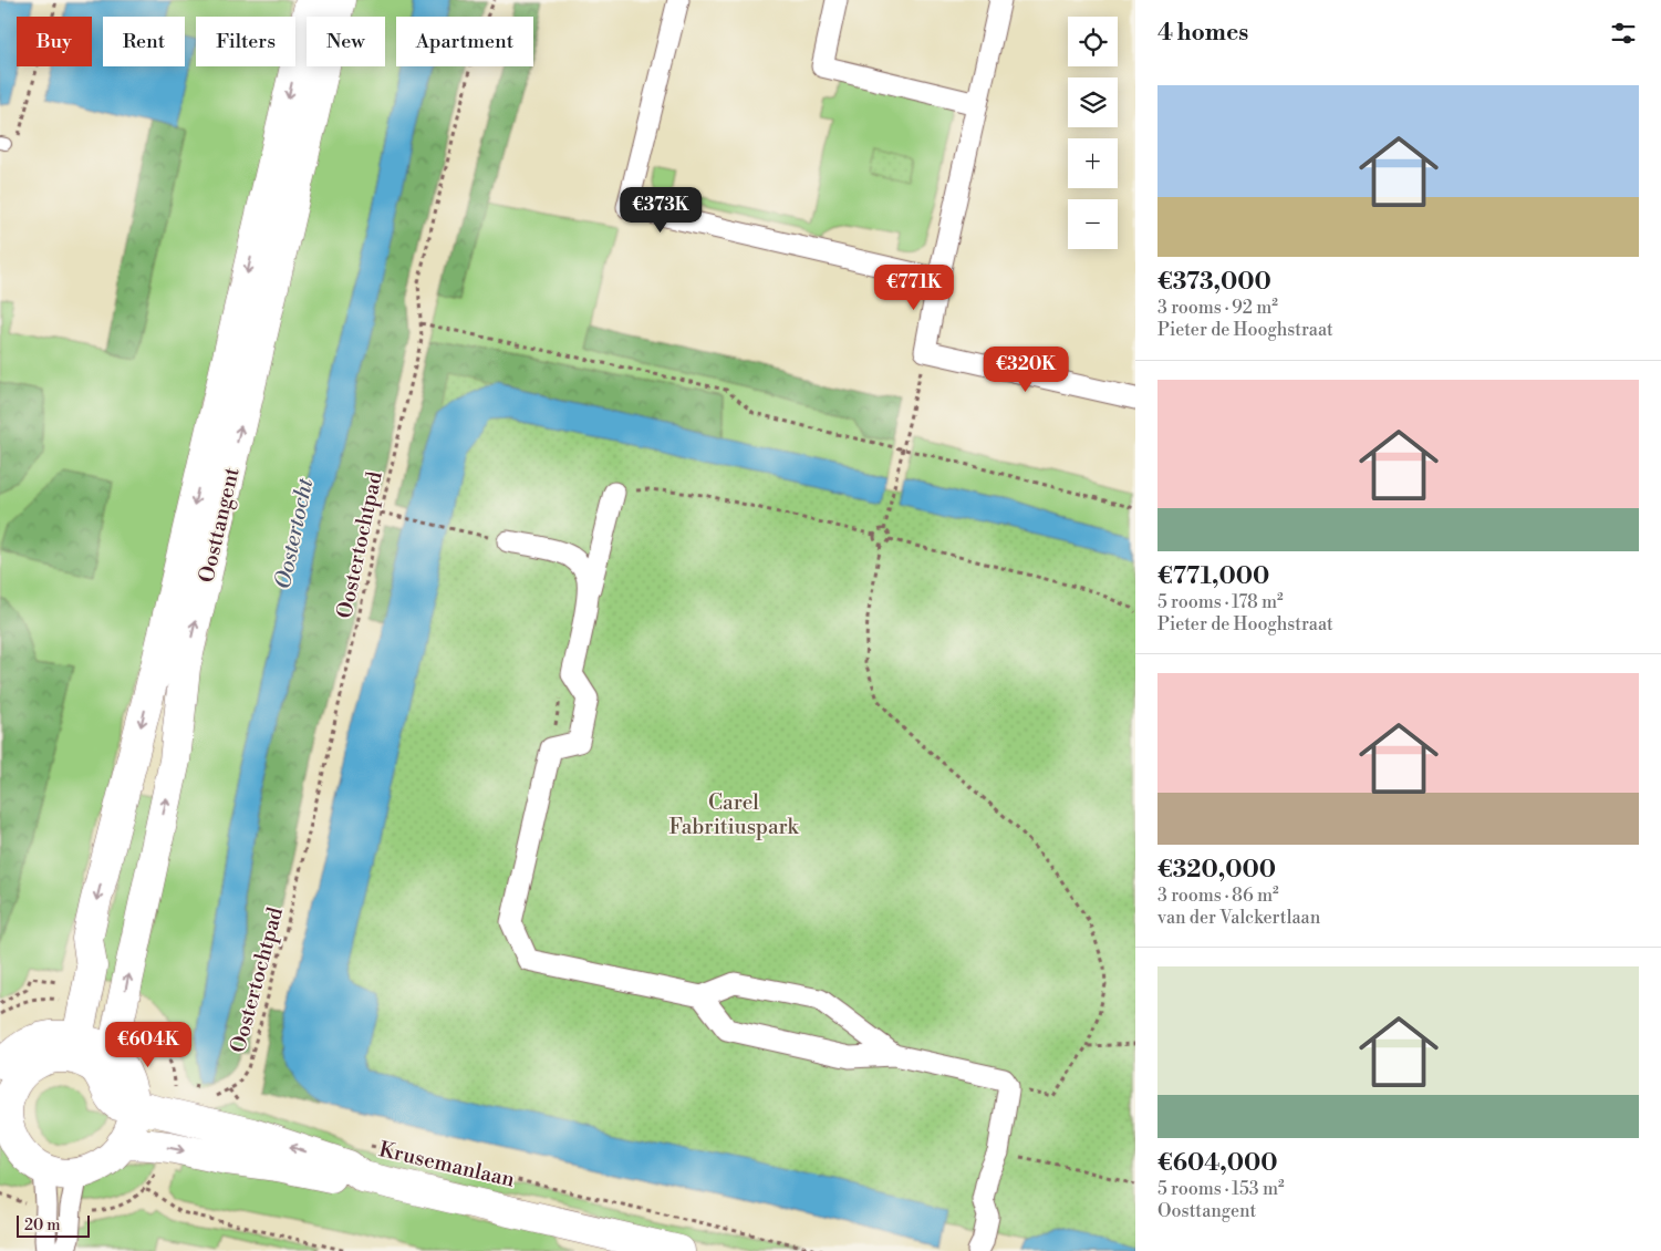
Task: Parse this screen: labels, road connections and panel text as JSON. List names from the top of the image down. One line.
{"streets":{"main road":["Oosttangent","Krusemanlaan"],"path":["Oostertochtpad"]},"crossings":[["Oosttangent","Krusemanlaan"]],"water":["Oostertocht"],"parks":["Carel Fabritiuspark"],"scale_bar":"20 m","page":{"heading":"4 homes","map_buttons":["+","−"],"chip":["Buy","Rent","Filters","New","Apartment"],"list":[{"name":"€373,000","note":"3 rooms · 92 m² · Pieter de Hooghstraat"},{"name":"€771,000","note":"5 rooms · 178 m² · Pieter de Hooghstraat"},{"name":"€320,000","note":"3 rooms · 86 m² · van der Valckertlaan"},{"name":"€604,000","note":"5 rooms · 153 m² · Oosttangent"}],"price":["€373K","€771K","€320K","€604K"],"scale":"20 m"}}
